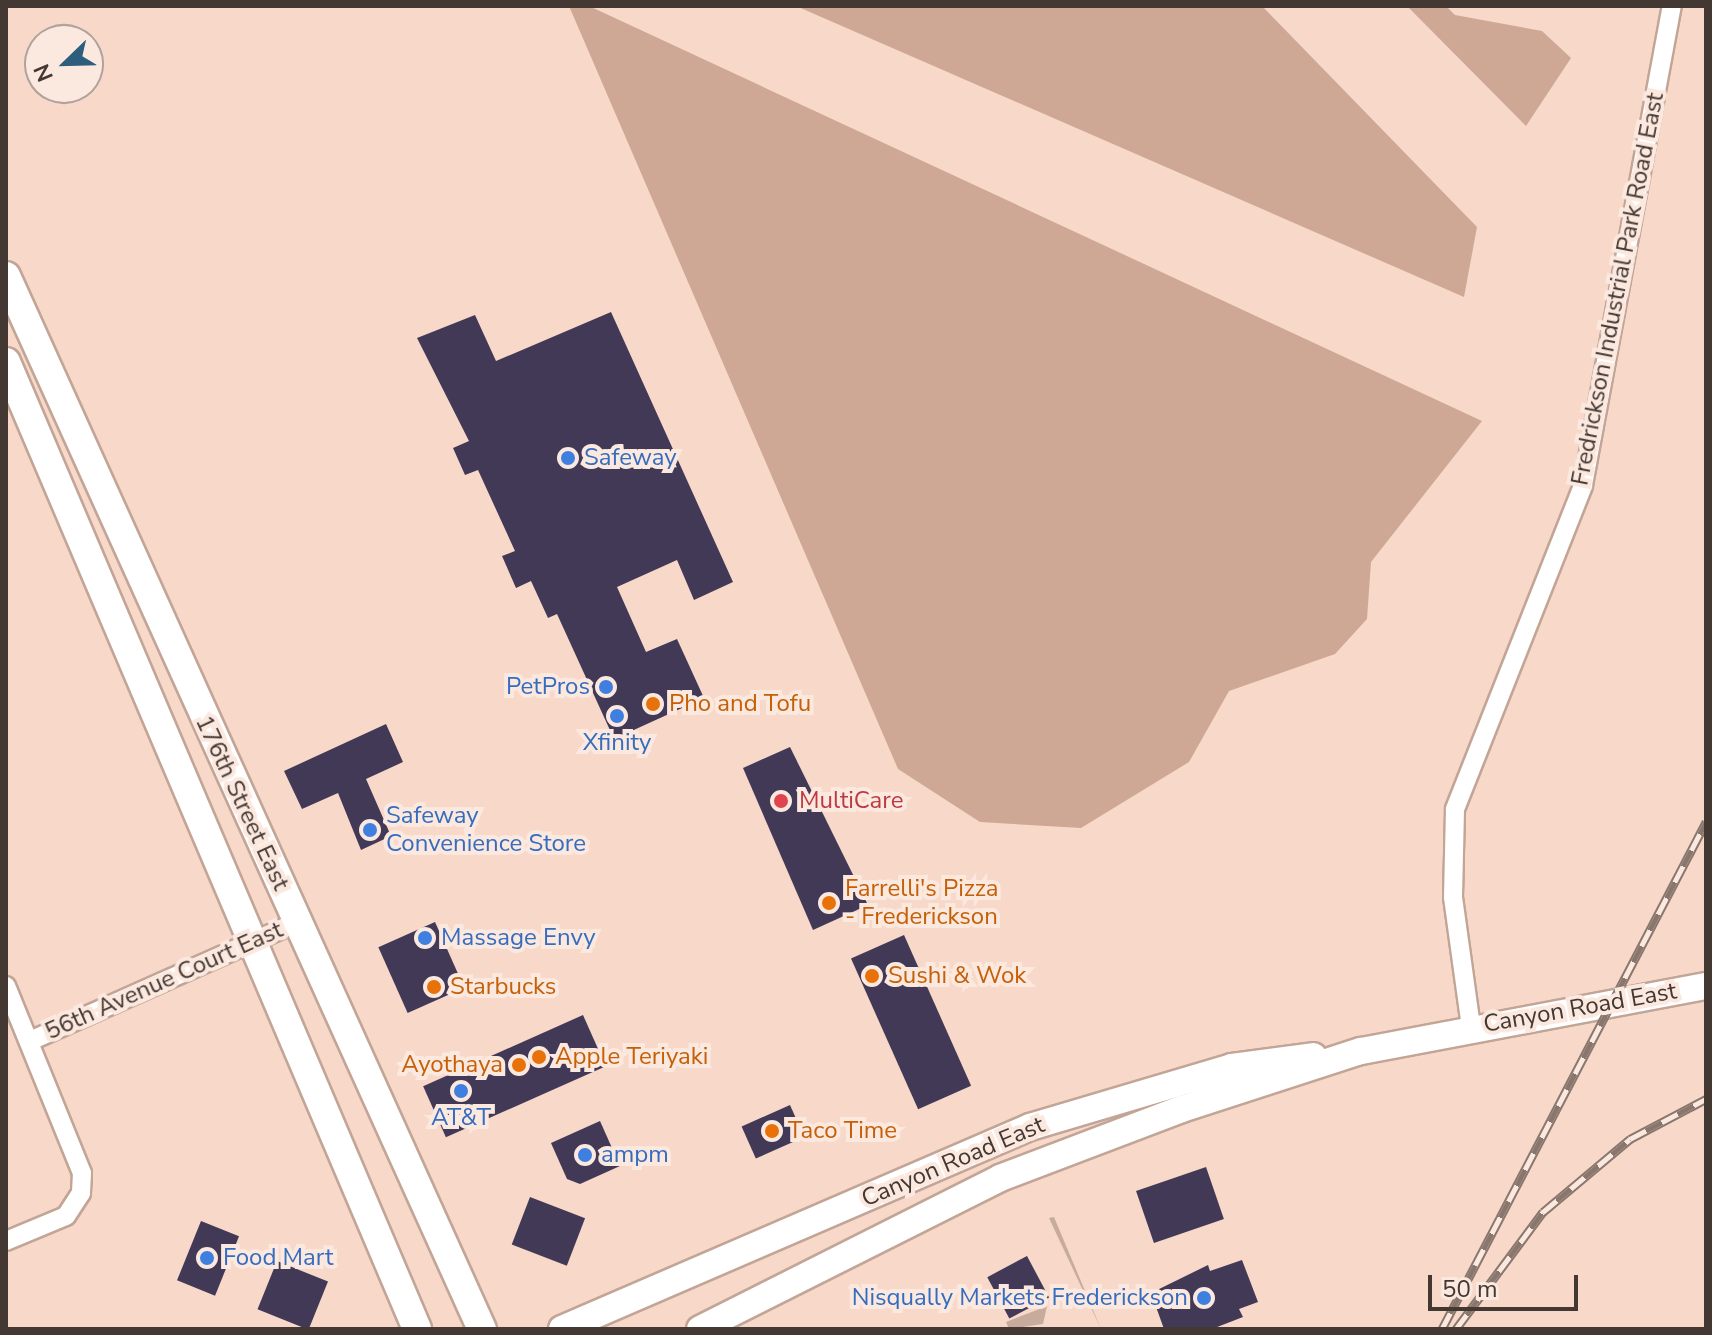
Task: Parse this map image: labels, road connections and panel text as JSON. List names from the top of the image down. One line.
{"streets":{"main road":["176th Street East","Canyon Road East"],"street":["Fredrickson Industrial Park Road East","56th Avenue Court East"]},"crossings":[["Fredrickson Industrial Park Road East","Canyon Road East"],["176th Street East","56th Avenue Court East"]],"places":["Safeway","PetPros","Pho and Tofu","Xfinity","MultiCare","Safeway Convenience Store","Farrelli's Pizza - Frederickson","Massage Envy","Sushi & Wok","Starbucks","Apple Teriyaki","Ayothaya","AT&T","Taco Time","ampm","Food Mart","Nisqually Markets Frederickson"],"scale_bar":"50 m","north":"bottom left"}
